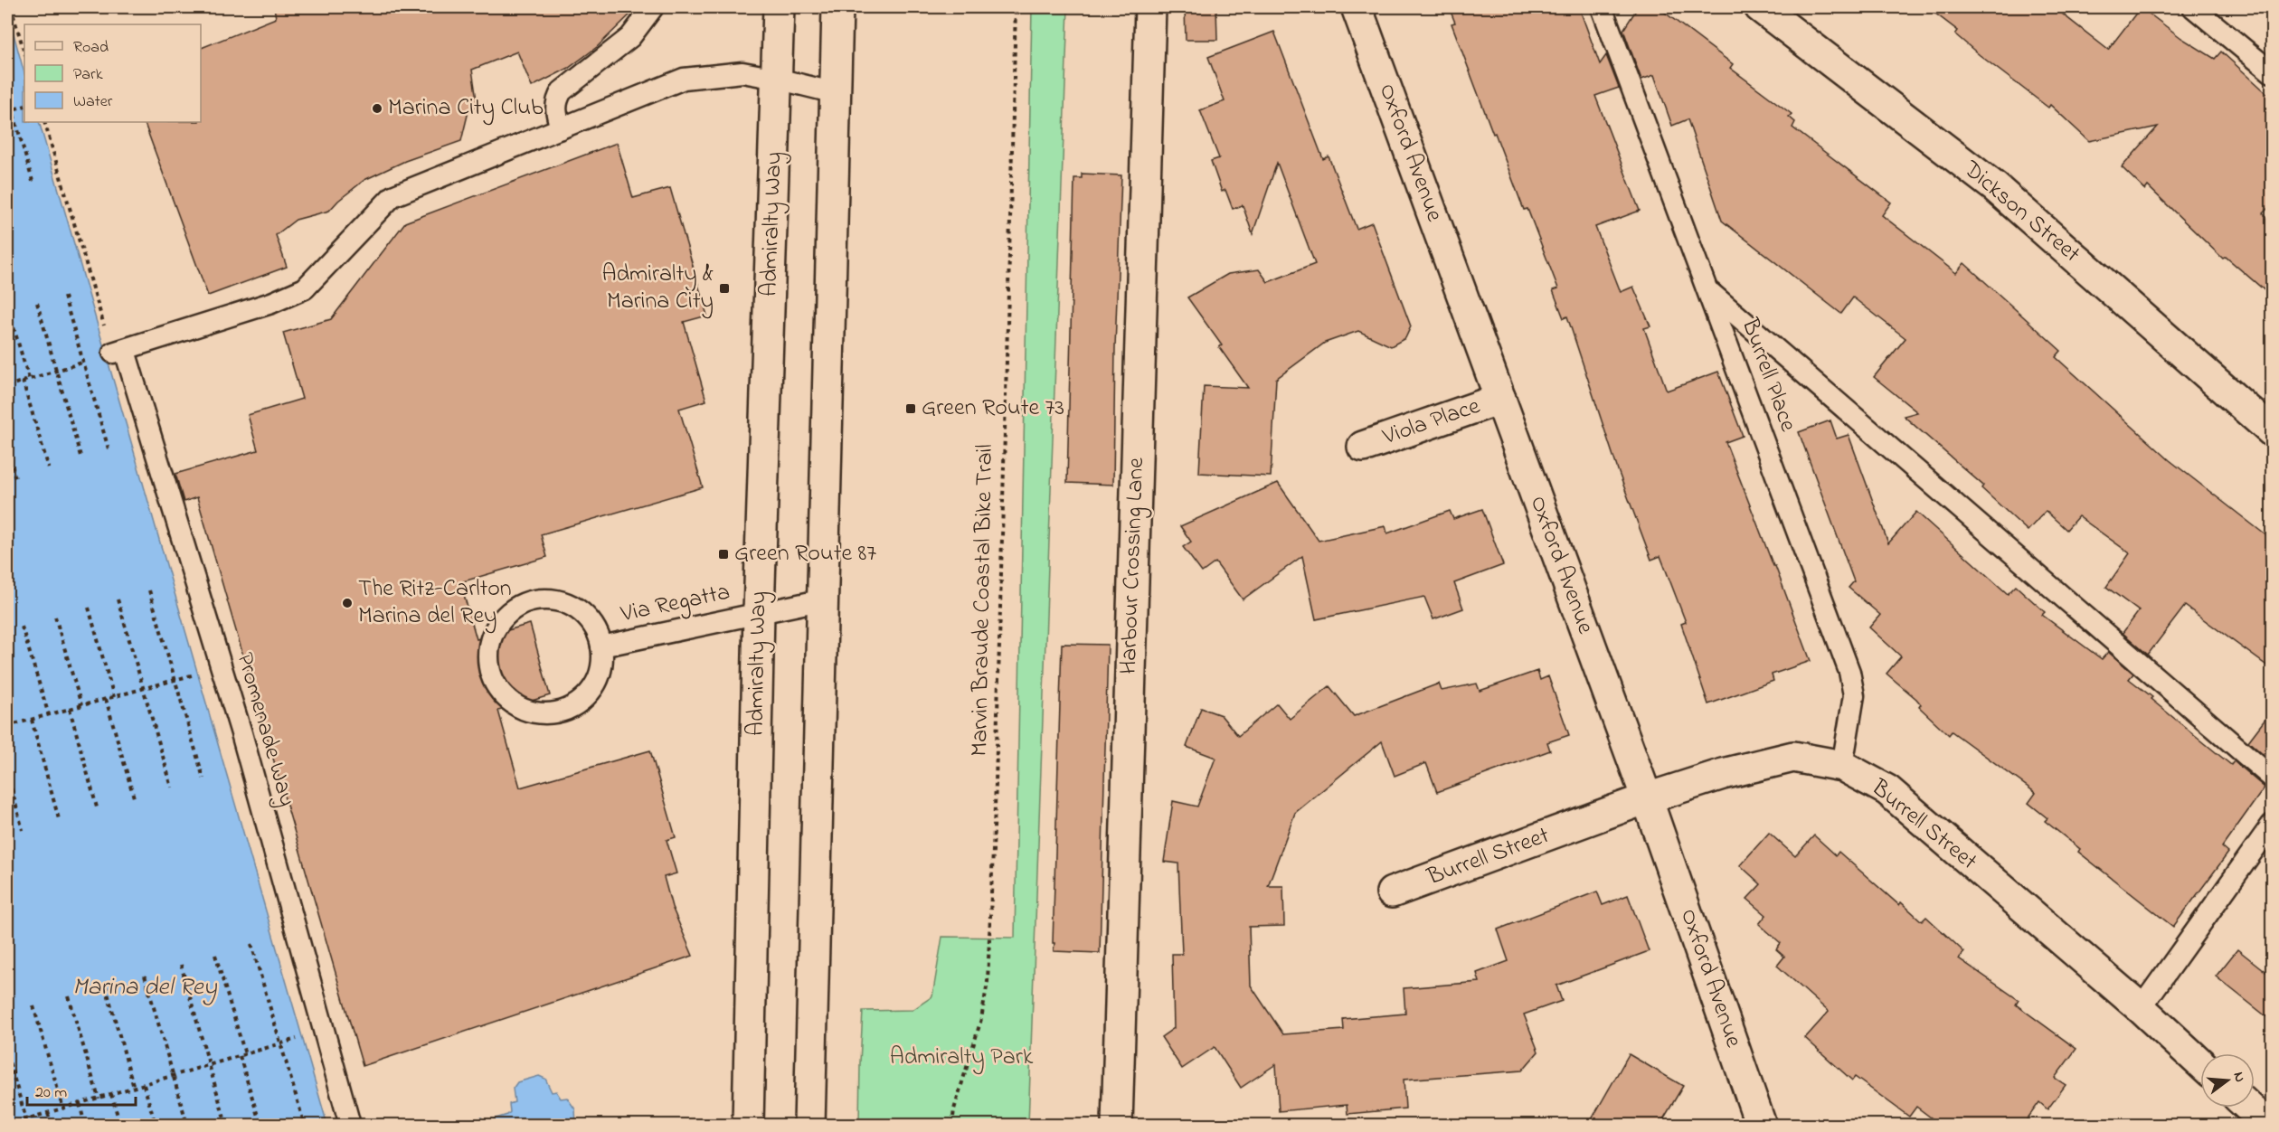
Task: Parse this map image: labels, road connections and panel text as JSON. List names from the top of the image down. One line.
{"streets":{"street":["Oxford Avenue","Dickson Street","Admiralty Way","Viola Place","Harbour Crossing Lane","Burrell Street"],"lane":["Burrell Place","Via Regatta","Promenade Way"],"path":["Marvin Braude Coastal Bike Trail"]},"crossings":[["Oxford Avenue","Viola Place"],["Oxford Avenue","Burrell Street"],["Admiralty Way","Via Regatta"],["Burrell Place","Burrell Street"]],"water":["Marina del Rey"],"parks":["Admiralty Park"],"places":{"other":["Marina City Club","The Ritz-Carlton Marina del Rey"],"transit":["Admiralty & Marina City","Green Route 73","Green Route 87"]},"legend":["Road","Park","Water"],"scale_bar":"20 m","north":"right"}
